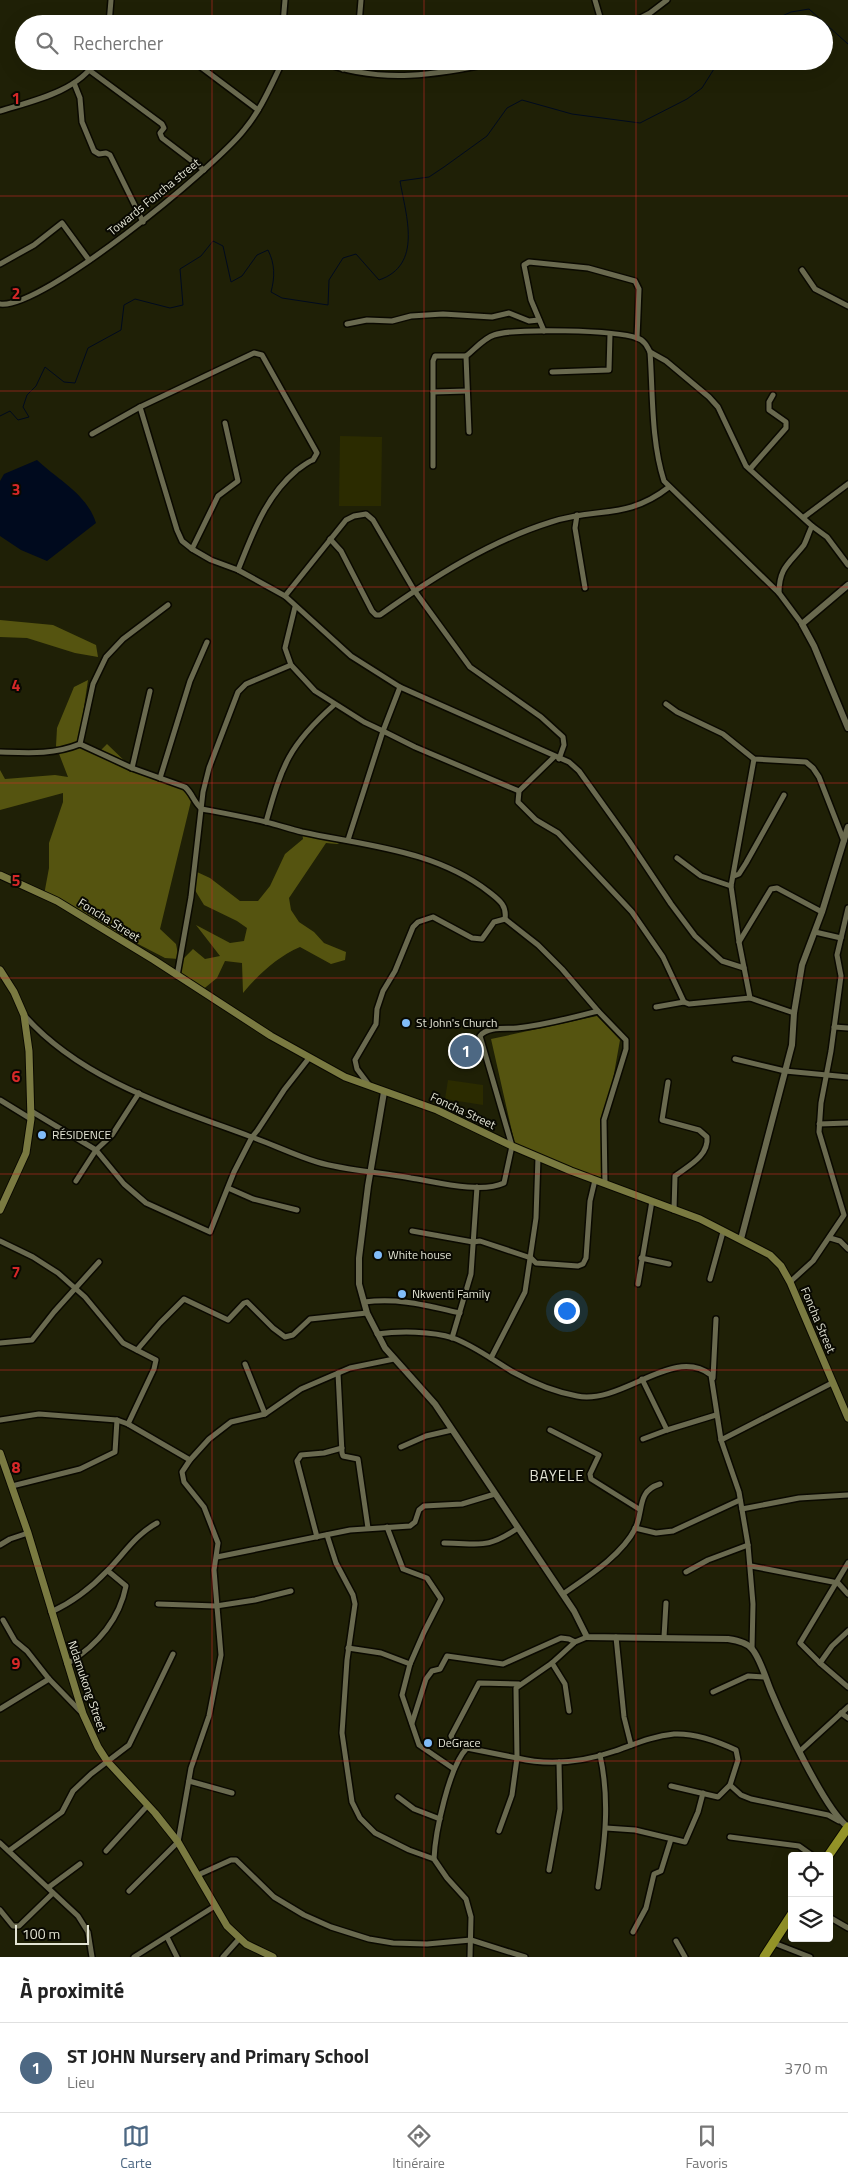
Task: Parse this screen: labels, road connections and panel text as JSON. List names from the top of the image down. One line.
{"streets":{"main road":["Foncha Street","Ndamukong Street"],"street":["Towards Foncha street"]},"districts":["BAYELE"],"places":["St John's Church","RÉSIDENCE","White house","Nkwenti Family","DeGrace"],"scale_bar":"100 m","page":{"search":"Rechercher","pins":"1","scale":"100 m","heading":"À proximité","list":[{"mark":"1","name":"ST JOHN Nursery and Primary School","note":"Lieu","value":"370 m"}],"nav":["Carte","Itinéraire","Favoris"]},"grid":{"rows":["1","2","3","4","5","6","7","8","9"]}}
